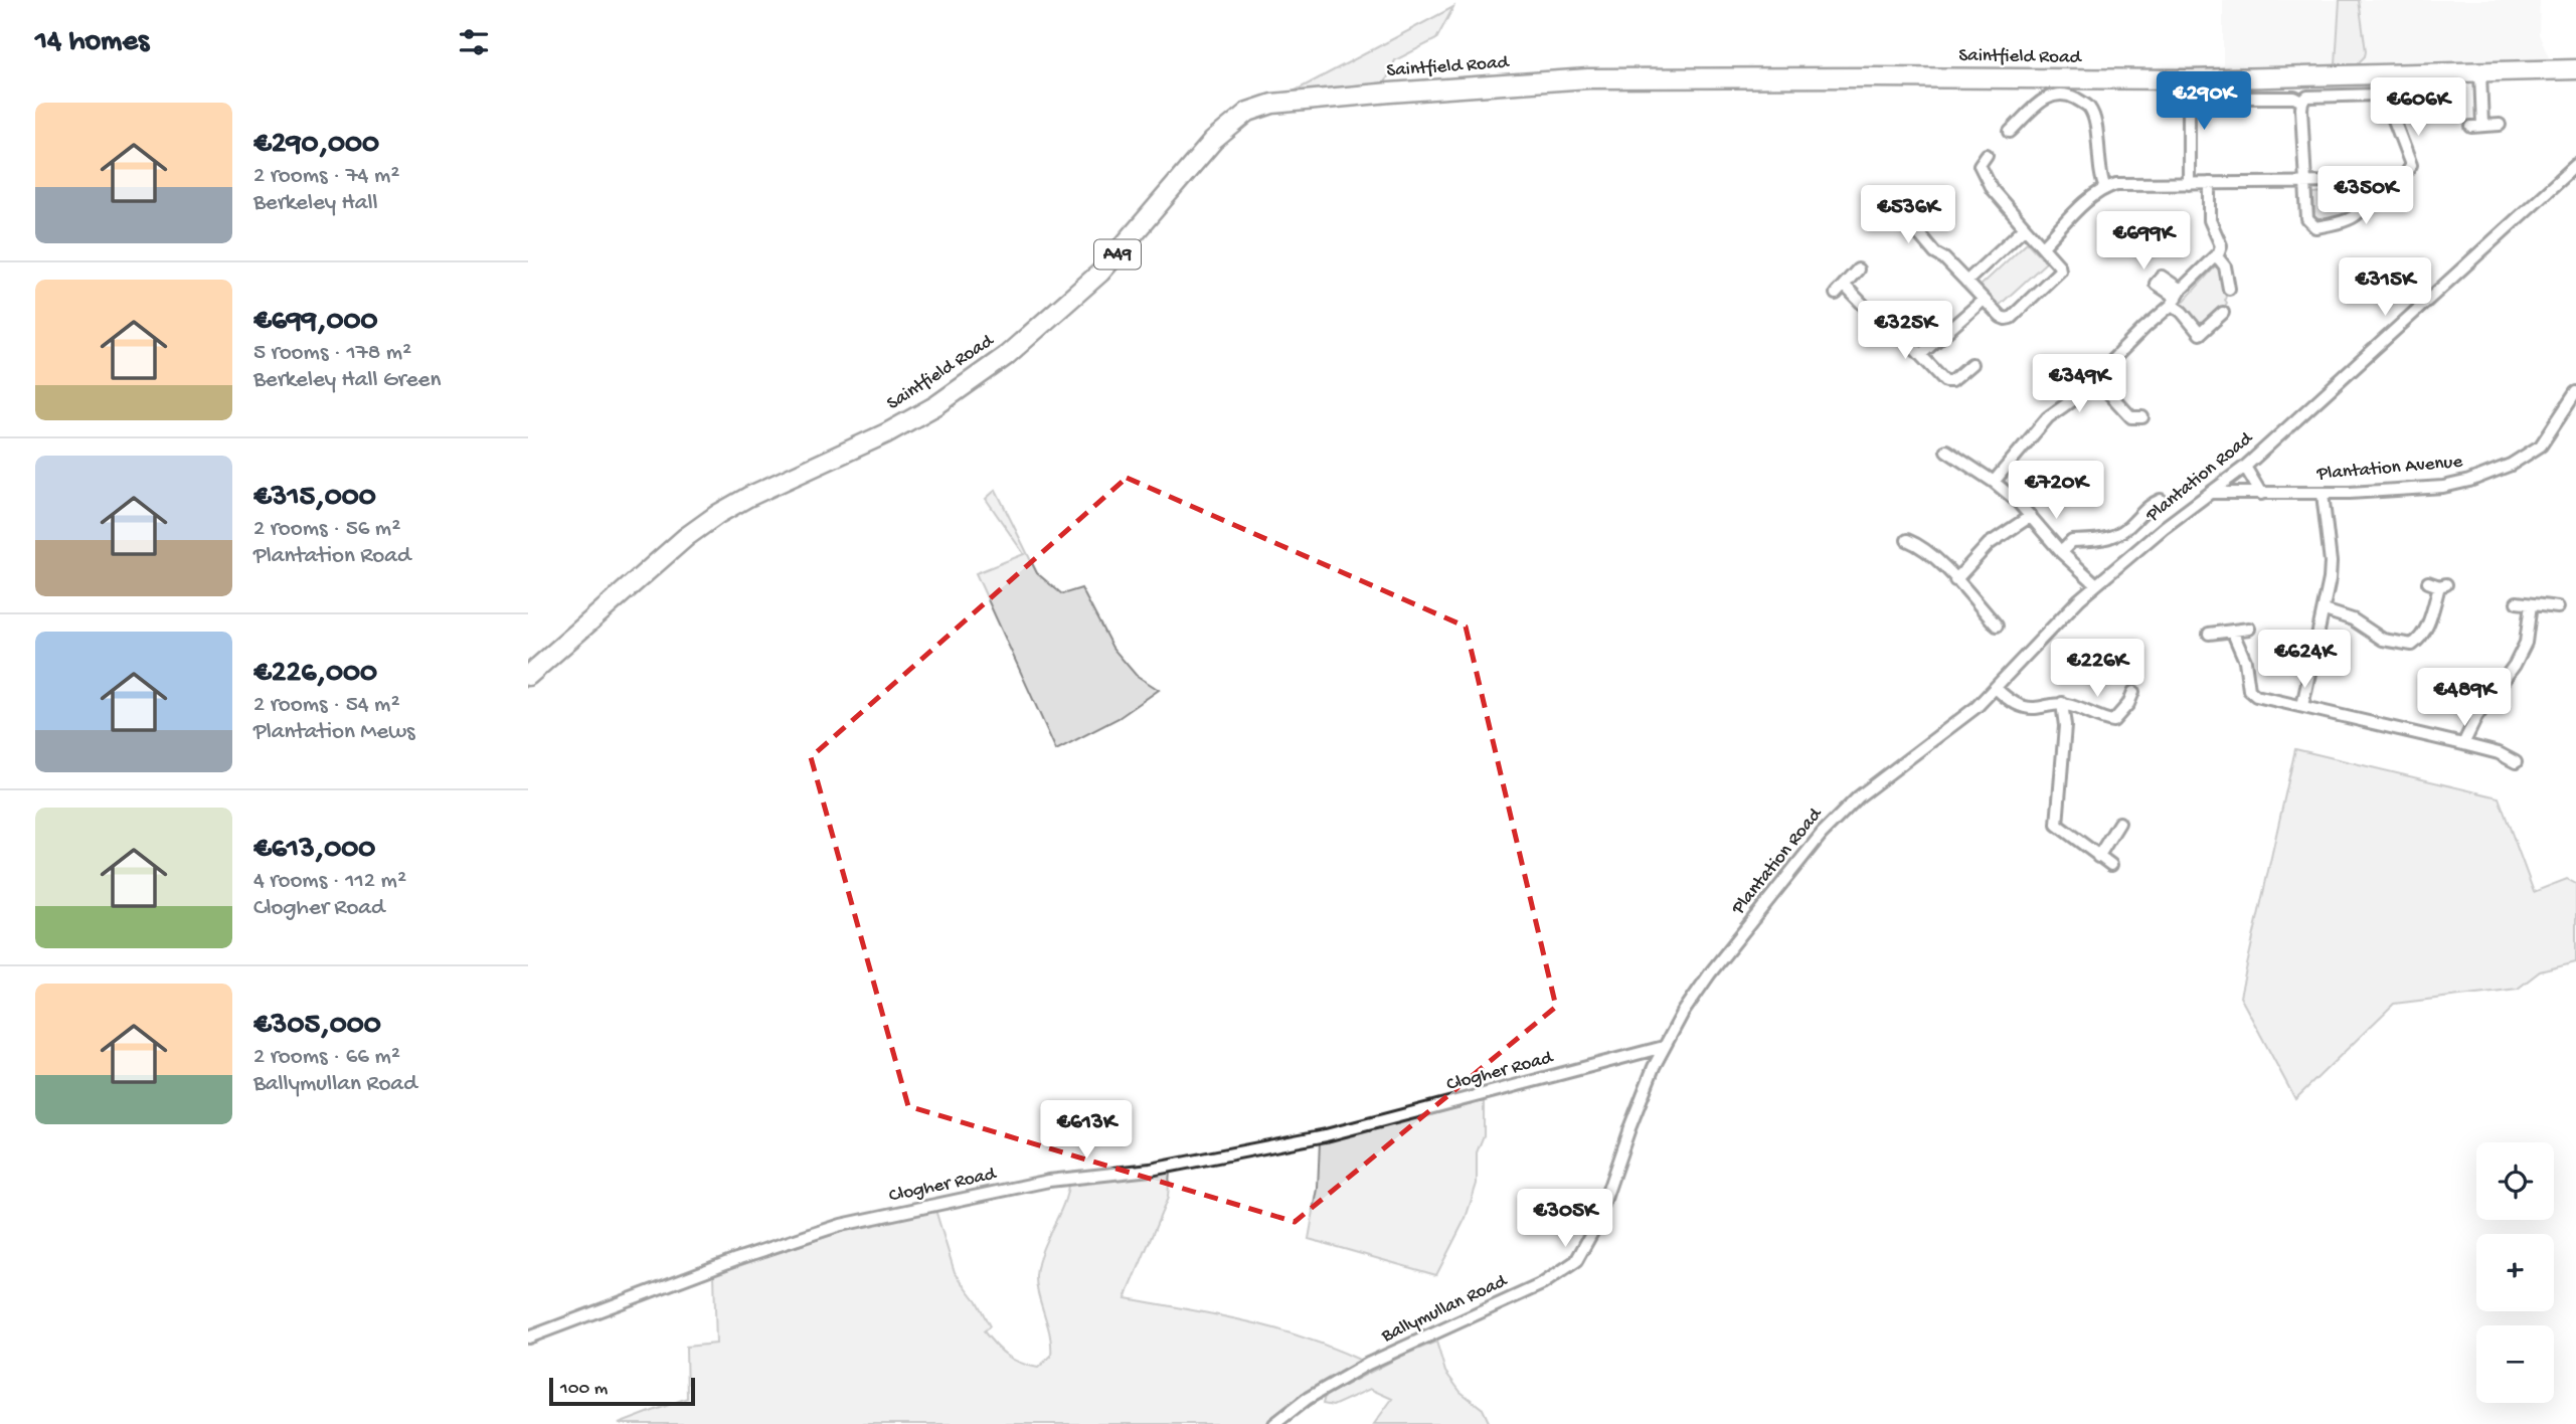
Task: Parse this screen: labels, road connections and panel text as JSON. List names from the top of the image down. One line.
{"streets":{"main road":["Saintfield Road","A49"],"street":["Plantation Avenue","Plantation Road","Clogher Road","Ballymullan Road"]},"crossings":[["Plantation Avenue","Plantation Road"],["Plantation Road","Clogher Road"],["Plantation Road","Ballymullan Road"],["Clogher Road","Ballymullan Road"]],"scale_bar":"100 m","page":{"heading":"14 homes","price":["€290K","€606K","€350K","€536K","€699K","€315K","€325K","€349K","€720K","€624K","€226K","€489K","€613K","€305K"],"list":[{"name":"€290,000","note":"2 rooms · 74 m² · Berkeley Hall"},{"name":"€699,000","note":"5 rooms · 178 m² · Berkeley Hall Green"},{"name":"€315,000","note":"2 rooms · 56 m² · Plantation Road"},{"name":"€226,000","note":"2 rooms · 54 m² · Plantation Mews"},{"name":"€613,000","note":"4 rooms · 112 m² · Clogher Road"},{"name":"€305,000","note":"2 rooms · 66 m² · Ballymullan Road"}],"map_buttons":["+","−"],"scale":"100 m"}}
